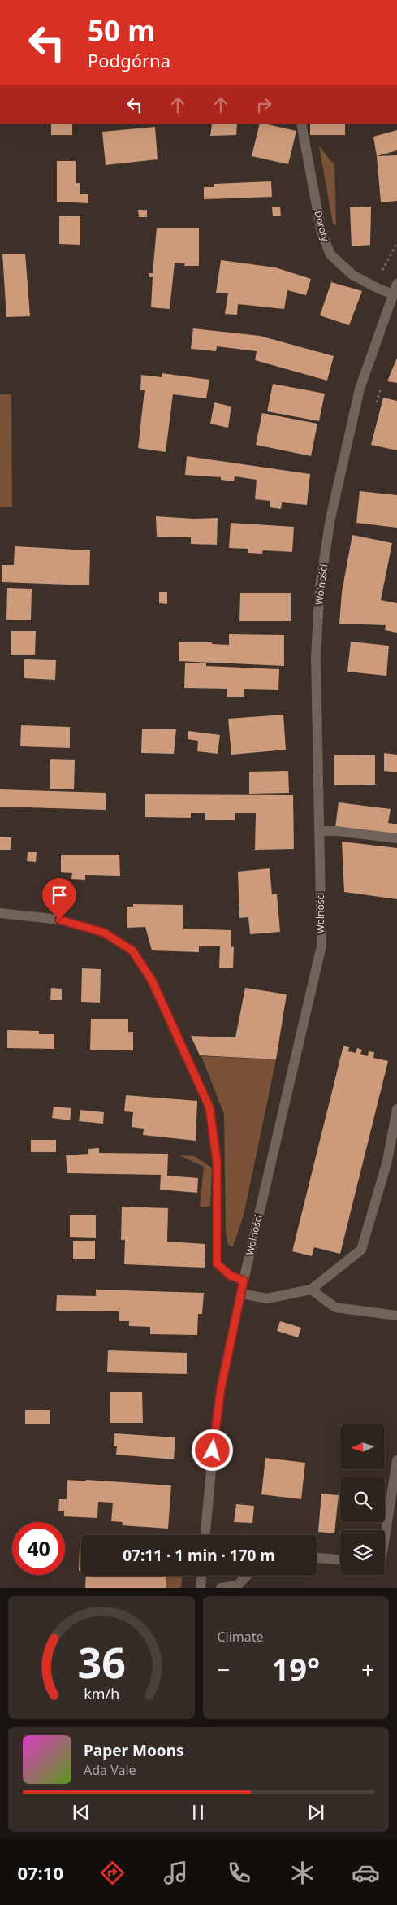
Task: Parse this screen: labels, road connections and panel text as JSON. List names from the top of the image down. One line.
{"streets":{"street":["Doroty","Wolności"]},"crossings":[["Doroty","Wolności"]],"north":"left","page":{"turn":["50 m","Podgórna"],"limit":"40","trip":"07:11 · 1 min · 170 m","tile":"Climate","heat":["−","19°","+"],"song":["Paper Moons","Ada Vale"],"tabs":"07:10","gauge":["36","km/h"]}}
